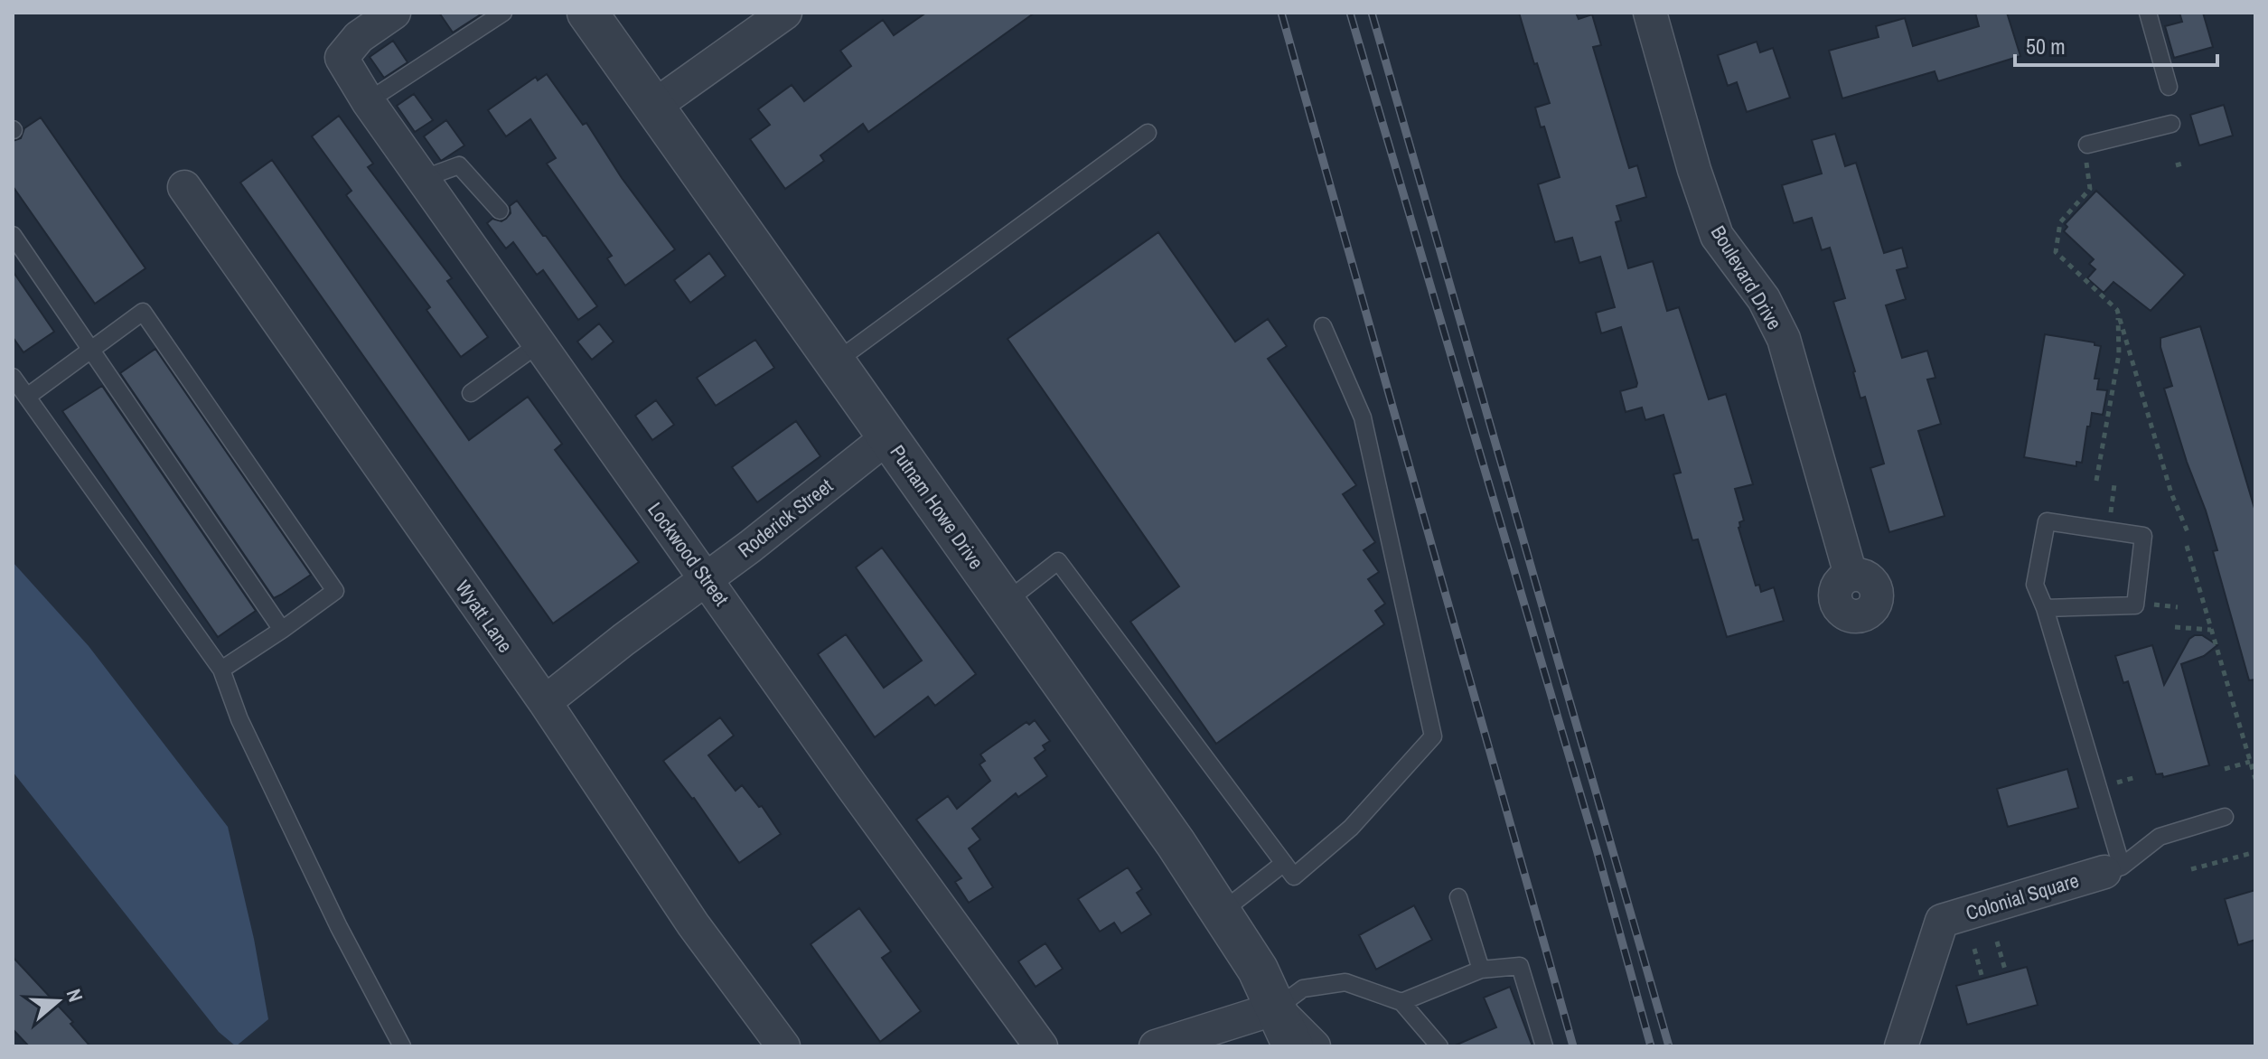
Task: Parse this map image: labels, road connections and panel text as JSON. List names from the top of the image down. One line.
{"streets":{"street":["Boulevard Drive","Putnam Howe Drive","Roderick Street","Lockwood Street","Wyatt Lane","Colonial Square"]},"crossings":[["Putnam Howe Drive","Roderick Street"],["Roderick Street","Lockwood Street"],["Roderick Street","Wyatt Lane"]],"scale_bar":"50 m","north":"right"}
